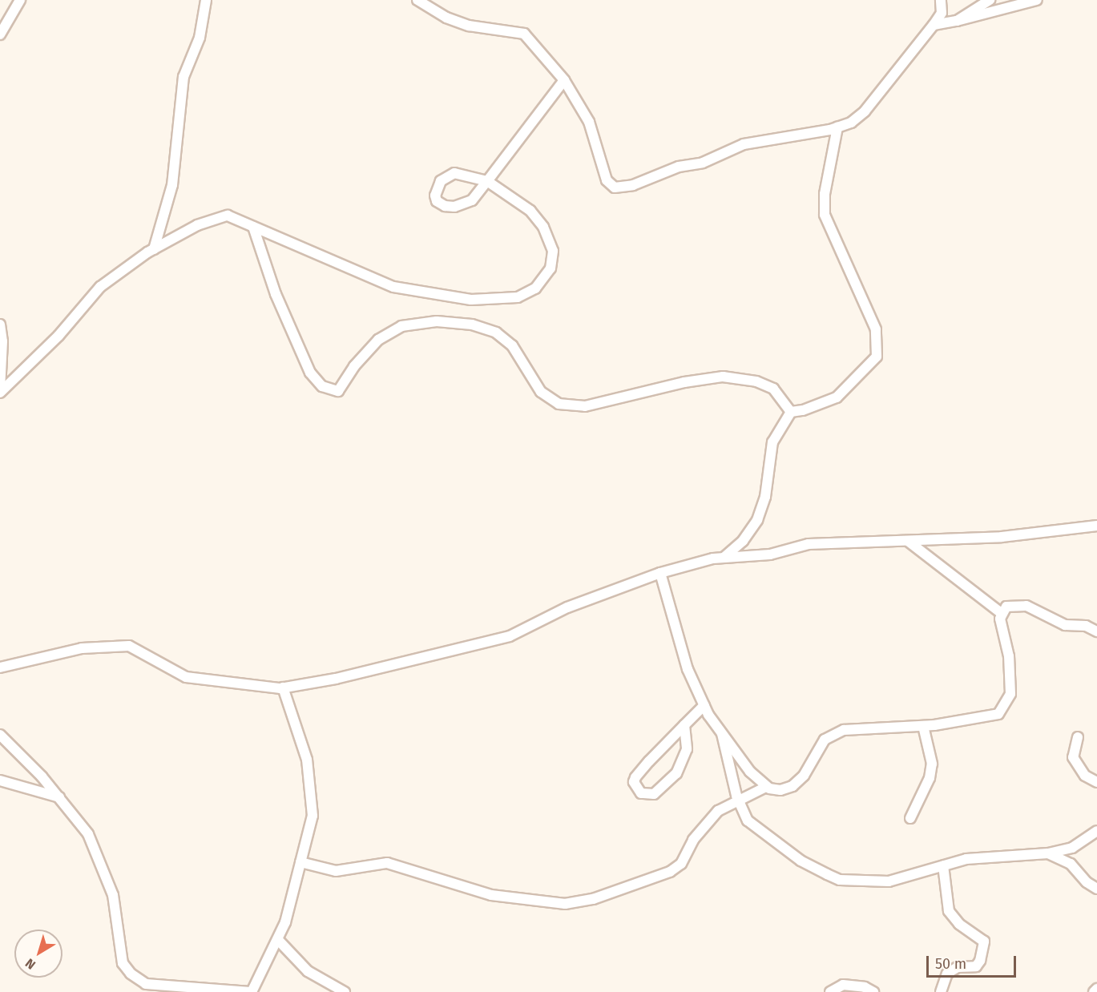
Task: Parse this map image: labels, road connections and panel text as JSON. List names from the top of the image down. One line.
{"scale_bar":"50 m","north":"bottom left"}
